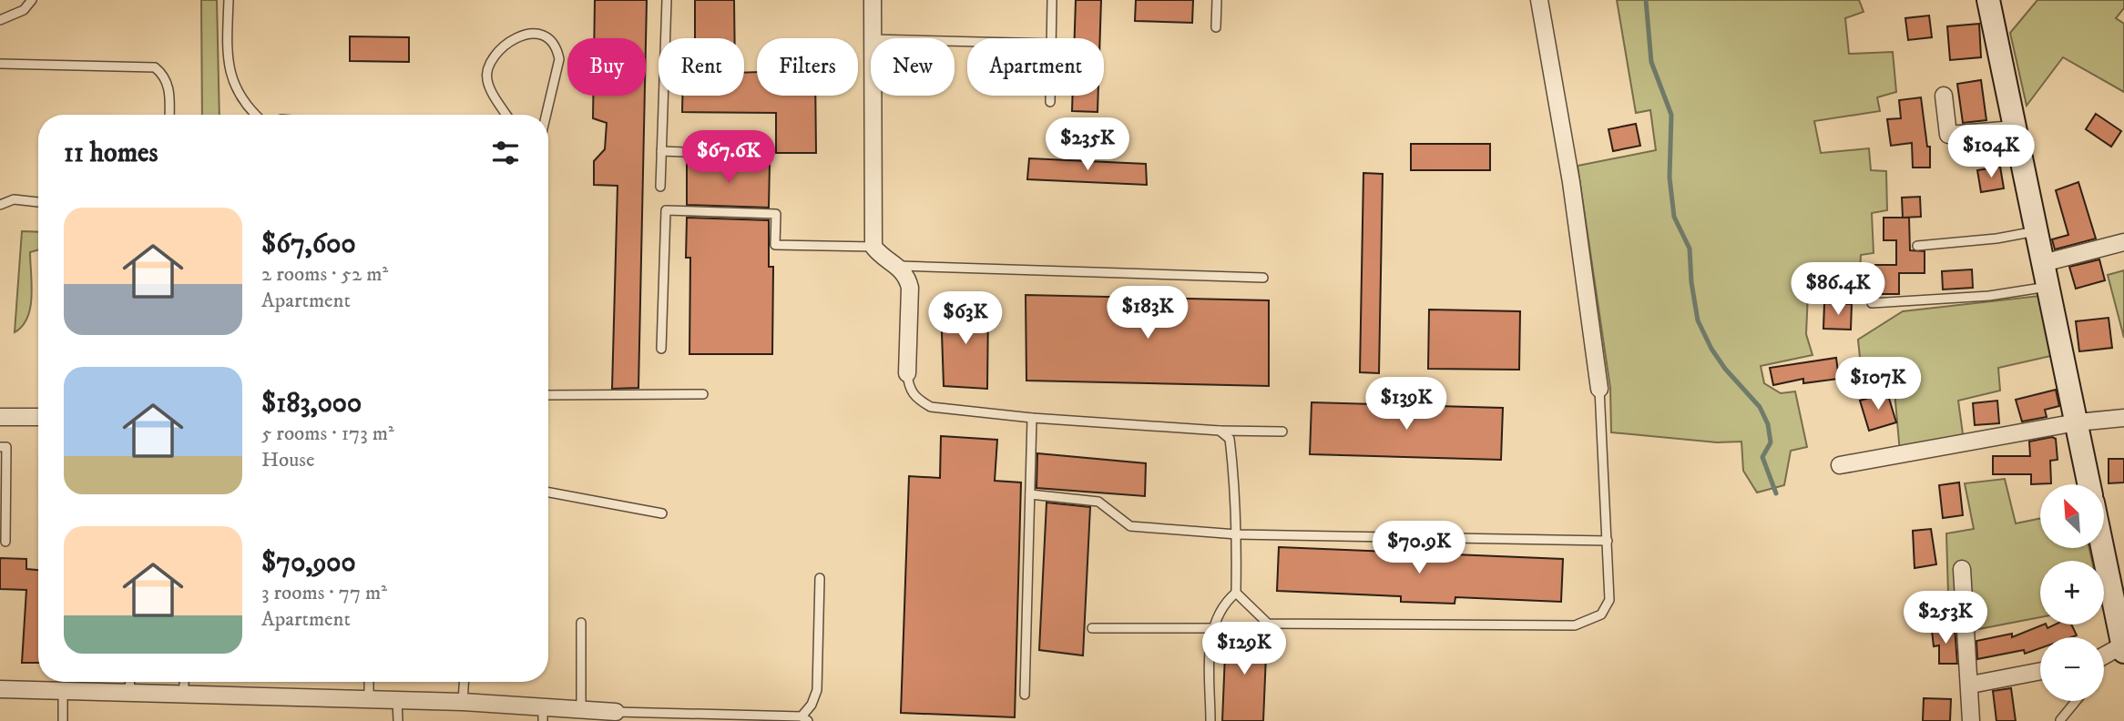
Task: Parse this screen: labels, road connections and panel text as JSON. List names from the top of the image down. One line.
{"north":"top left","page":{"chip":["Buy","Rent","Filters","New","Apartment"],"heading":"11 homes","price":["$235K","$104K","$67.6K","$86.4K","$183K","$63K","$107K","$139K","$70.9K","$253K","$129K"],"list":[{"name":"$67,600","note":"2 rooms · 52 m² · Apartment"},{"name":"$183,000","note":"5 rooms · 173 m² · House"},{"name":"$70,900","note":"3 rooms · 77 m² · Apartment"}],"map_buttons":["+","−"]}}
